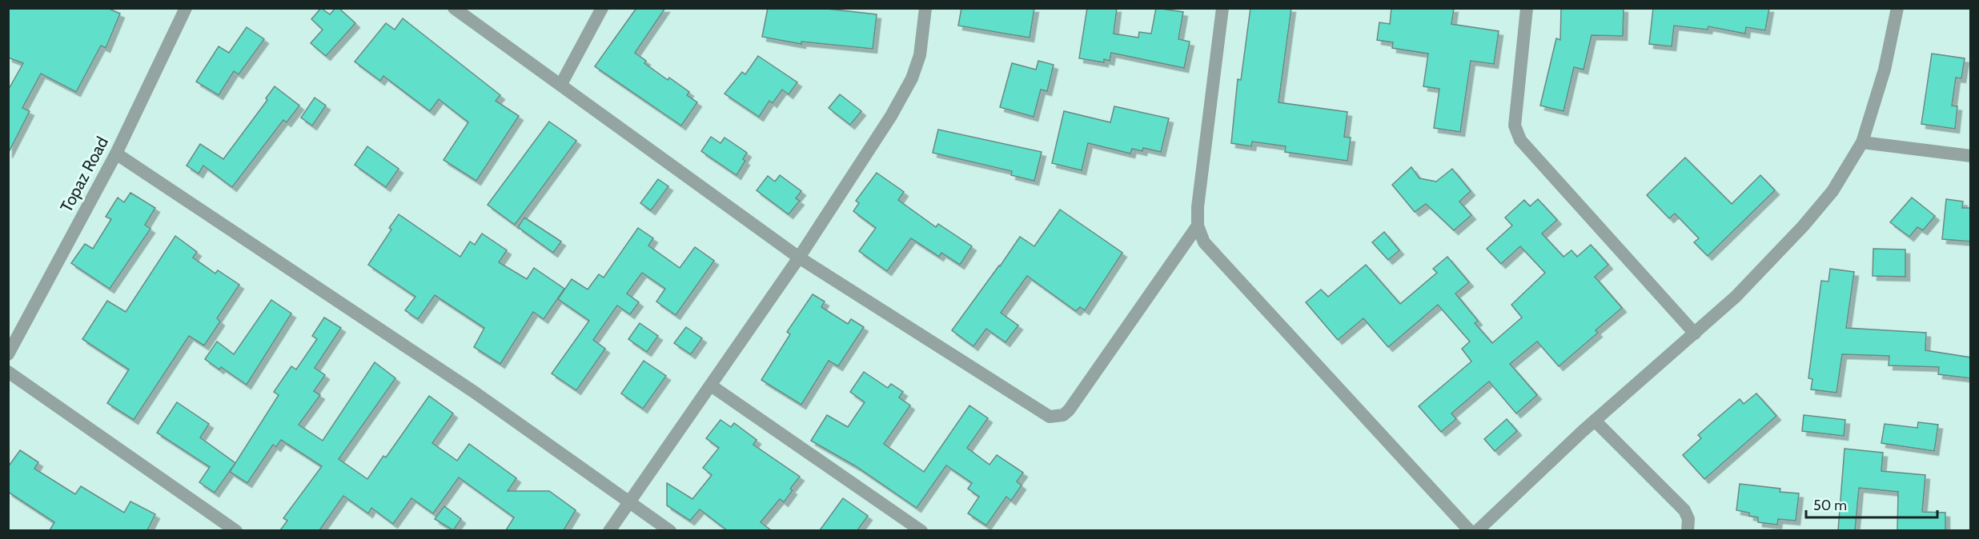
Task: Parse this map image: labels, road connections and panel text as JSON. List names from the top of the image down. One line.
{"streets":{"street":["Topaz Road"]},"scale_bar":"50 m"}
